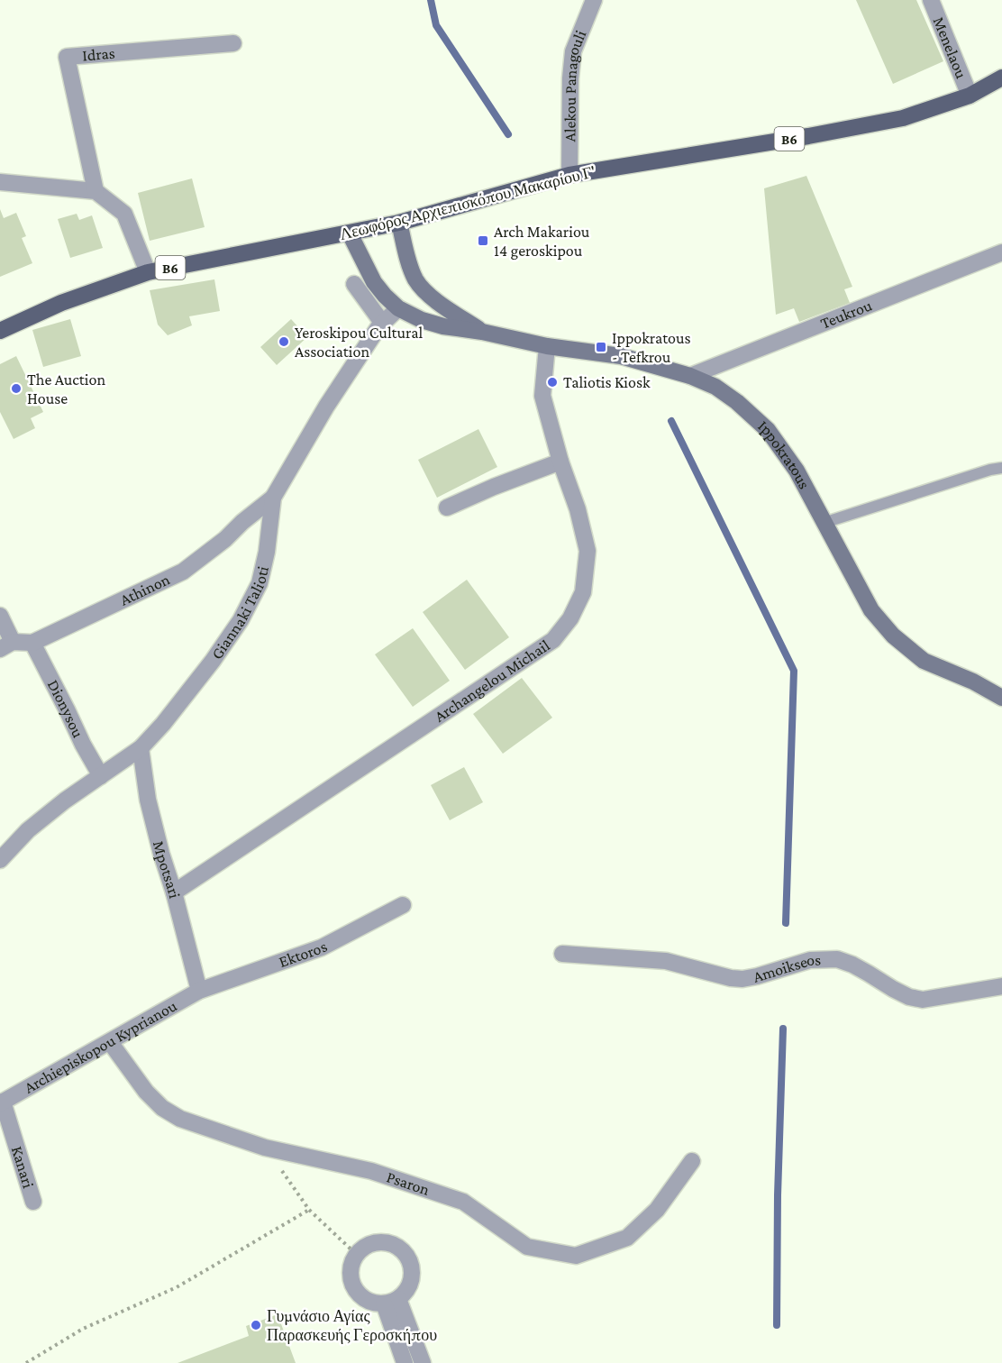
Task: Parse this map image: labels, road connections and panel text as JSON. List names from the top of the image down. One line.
{"streets":{"main road":["B6","Λεωφόρος Αρχιεπισκόπου Μακαρίου Γ'"],"street":["Menelaou","Idras","Alekou Panagouli","Teukrou","Ippokratous","Athinon","Giannaki Talioti","Archangelou Michail","Dionysou","Mpotsari","Ektoros","Amoikseos","Archiepiskopou Kyprianou","Kanari","Psaron"]},"crossings":[["Menelaou","Λεωφόρος Αρχιεπισκόπου Μακαρίου Γ'"],["Alekou Panagouli","Λεωφόρος Αρχιεπισκόπου Μακαρίου Γ'"],["Λεωφόρος Αρχιεπισκόπου Μακαρίου Γ'","Ippokratous"],["Teukrou","Ippokratous"],["Ippokratous","Giannaki Talioti"],["Ippokratous","Archangelou Michail"],["Athinon","Giannaki Talioti"],["Athinon","Dionysou"],["Giannaki Talioti","Dionysou"],["Giannaki Talioti","Mpotsari"],["Archangelou Michail","Mpotsari"],["Mpotsari","Ektoros"],["Mpotsari","Archiepiskopou Kyprianou"],["Ektoros","Archiepiskopou Kyprianou"],["Archiepiskopou Kyprianou","Kanari"],["Archiepiskopou Kyprianou","Psaron"]],"places":{"transit":["Arch Makariou 14 geroskipou","Ippokratous - Tefkrou"],"other":["Yeroskipou Cultural Association","Taliotis Kiosk","The Auction House","Γυμνάσιο Αγίας Παρασκευής Γεροσκήπου"]}}
